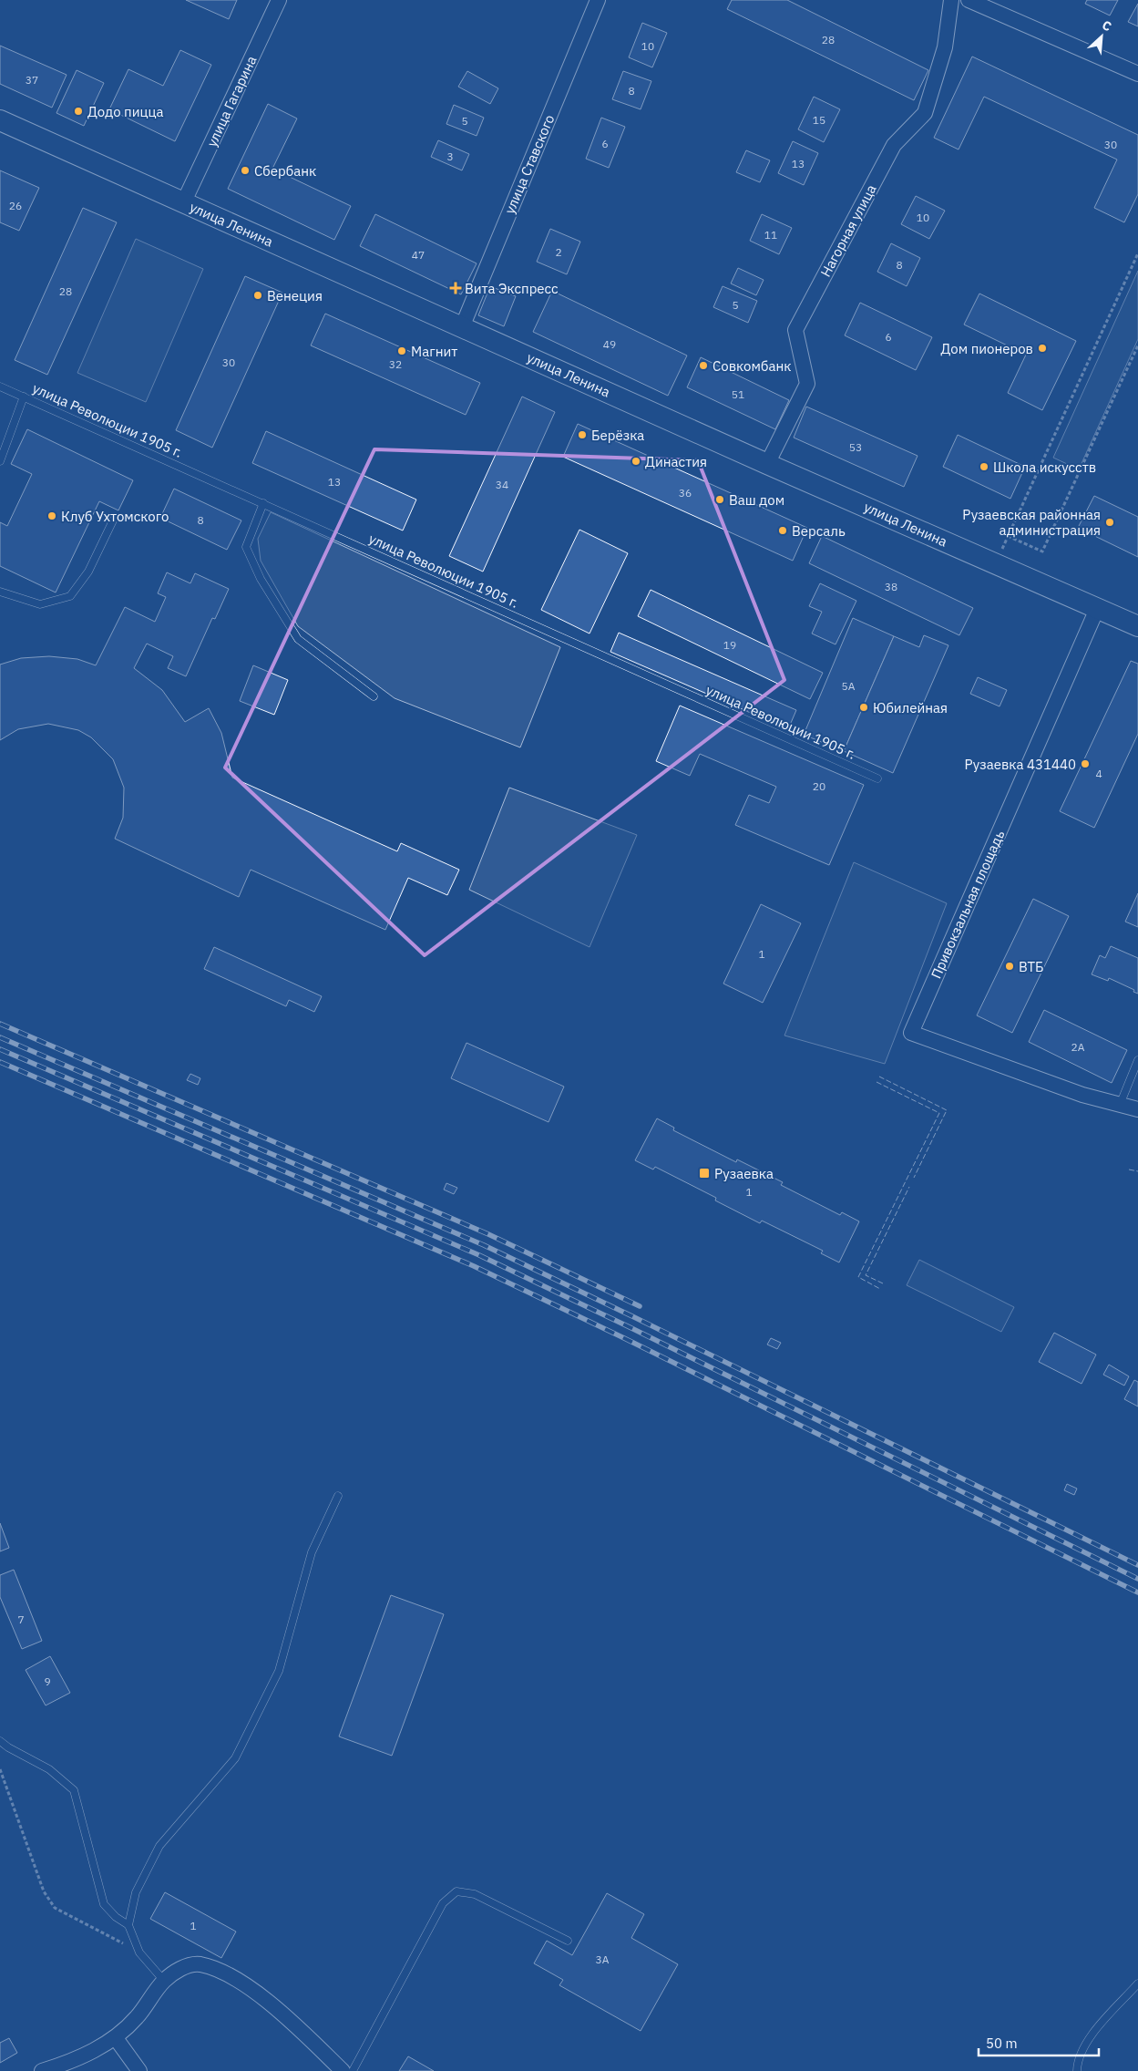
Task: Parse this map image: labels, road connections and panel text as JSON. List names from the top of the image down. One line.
{"streets":{"street":["улица Гагарина","улица Ставского","улица Ленина","Нагорная улица","Привокзальная площадь"],"lane":["улица Революции 1905 г."]},"crossings":[["улица Гагарина","улица Ленина"],["улица Ставского","улица Ленина"],["улица Ленина","Нагорная улица"],["улица Ленина","Привокзальная площадь"]],"places":{"other":["Додо пицца","Сбербанк","Венеция","Дом пионеров","Магнит","Совкомбанк","Берёзка","Династия","Школа искусств","Ваш дом","Клуб Ухтомского","Рузаевская районная администрация","Версаль","Юбилейная","Рузаевка 431440","ВТБ"],"health":["Вита Экспресс"],"transit":["Рузаевка"]},"house_numbers":["28","10","37","8","15","5","6","30","3","13","26","10","11","2","47","8","28","5","6","49","30","32","51","53","13","34","36","8","38","19","5А","4","20","1","2А","1","7","9","1","3А"],"scale_bar":"50 m","north":"top right"}
